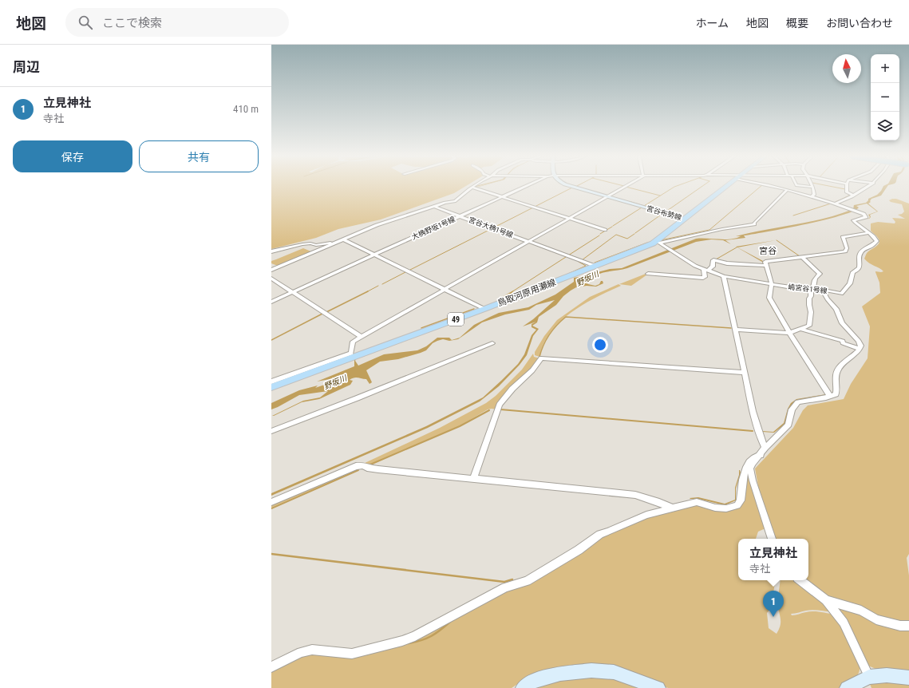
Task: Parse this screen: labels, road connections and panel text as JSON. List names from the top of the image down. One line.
{"streets":{"main road":["鳥取河原用瀬線","49"],"street":["宮谷布勢線","宮谷大桷1号線","大桷野坂1号線","嶋宮谷1号線"]},"crossings":[["宮谷布勢線","鳥取河原用瀬線"],["宮谷大桷1号線","大桷野坂1号線"],["宮谷大桷1号線","鳥取河原用瀬線"],["嶋宮谷1号線","鳥取河原用瀬線"]],"districts":["宮谷"],"water":["野坂川"],"north":"top","page":{"header":"地図","search":"ここで検索","nav":["ホーム","地図","概要","お問い合わせ"],"heading":"周辺","map_buttons":["+","−"],"list":[{"mark":"1","name":"立見神社","note":"寺社","value":"410 m"}],"buttons":["保存","共有"],"popup":["立見神社","寺社"],"pins":"1"}}
